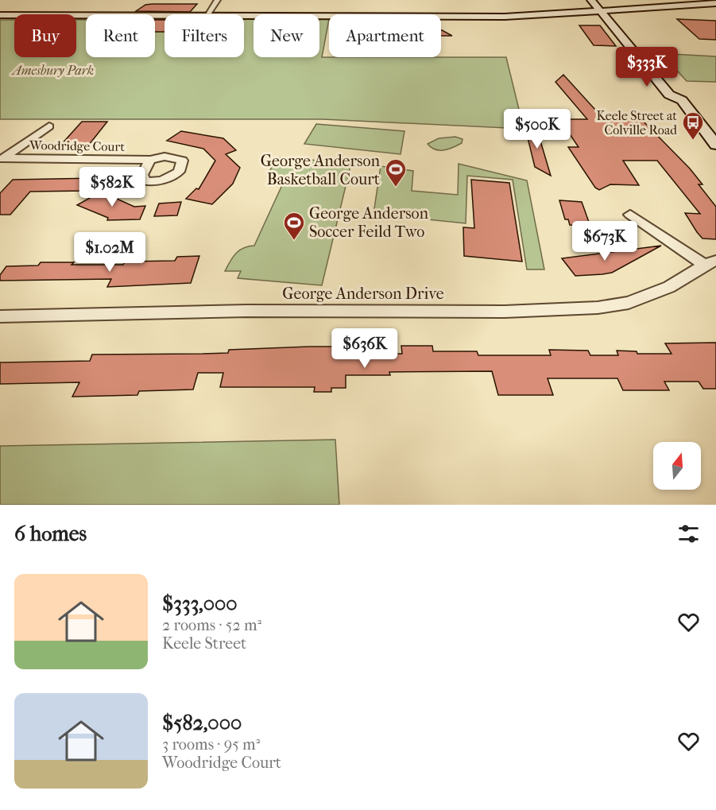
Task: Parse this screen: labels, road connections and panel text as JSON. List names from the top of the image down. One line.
{"streets":{"street":["Woodridge Court","George Anderson Drive"]},"parks":["Amesbury Park"],"places":{"bus stop":["Keele Street at Colville Road"],"sports":["George Anderson Basketball Court","George Anderson Soccer Feild Two"]},"north":"top","page":{"chip":["Buy","Rent","Filters","New","Apartment"],"price":["$333K","$500K","$582K","$673K","$1.02M","$636K"],"heading":"6 homes","list":[{"name":"$333,000","note":"2 rooms · 52 m² · Keele Street"},{"name":"$582,000","note":"3 rooms · 95 m² · Woodridge Court"}]}}
